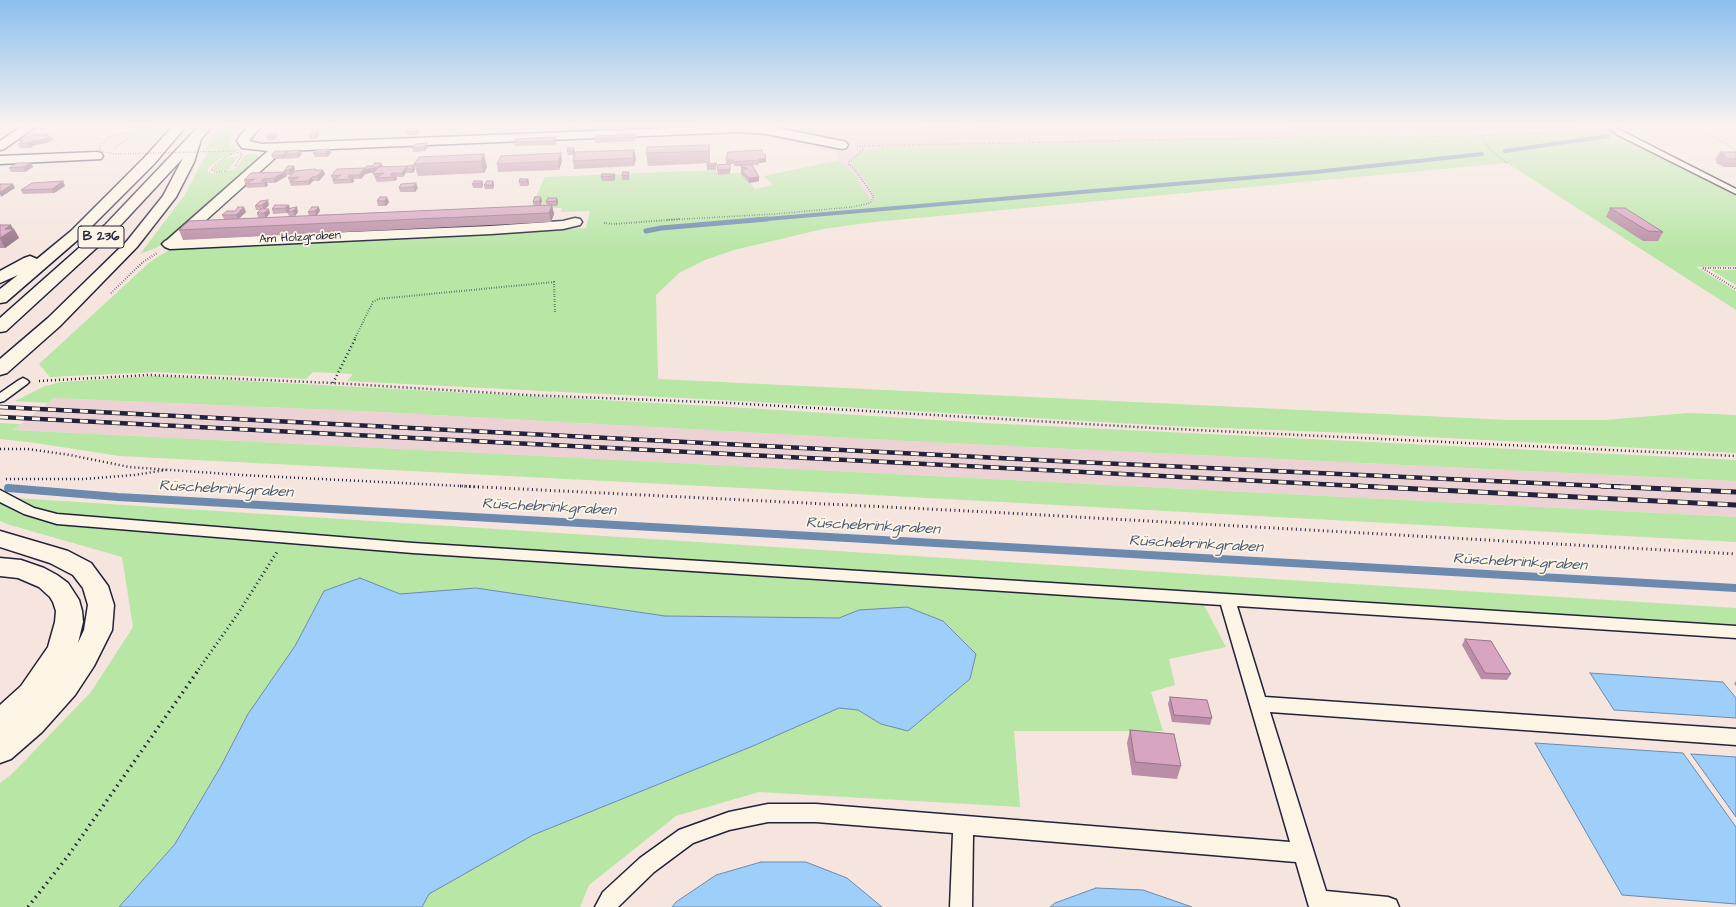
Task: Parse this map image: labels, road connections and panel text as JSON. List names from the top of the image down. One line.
{"streets":{"main road":["B 236","Am Holzgraben"]},"water":["Rüschebrinkgraben"]}
